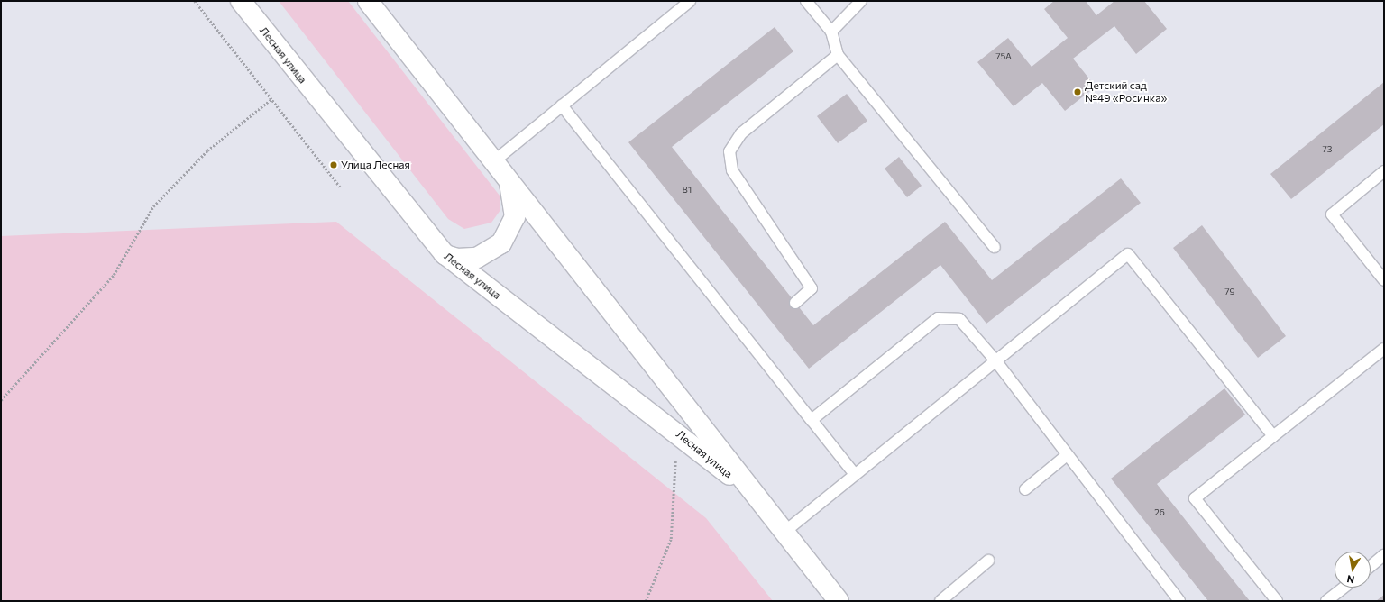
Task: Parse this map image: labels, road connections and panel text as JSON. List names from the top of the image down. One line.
{"streets":{"main road":["Лесная улица"]},"places":["Детский сад №49 «Росинка»","Улица Лесная"],"house_numbers":["75А","73","81","79","26"],"north":"bottom"}
